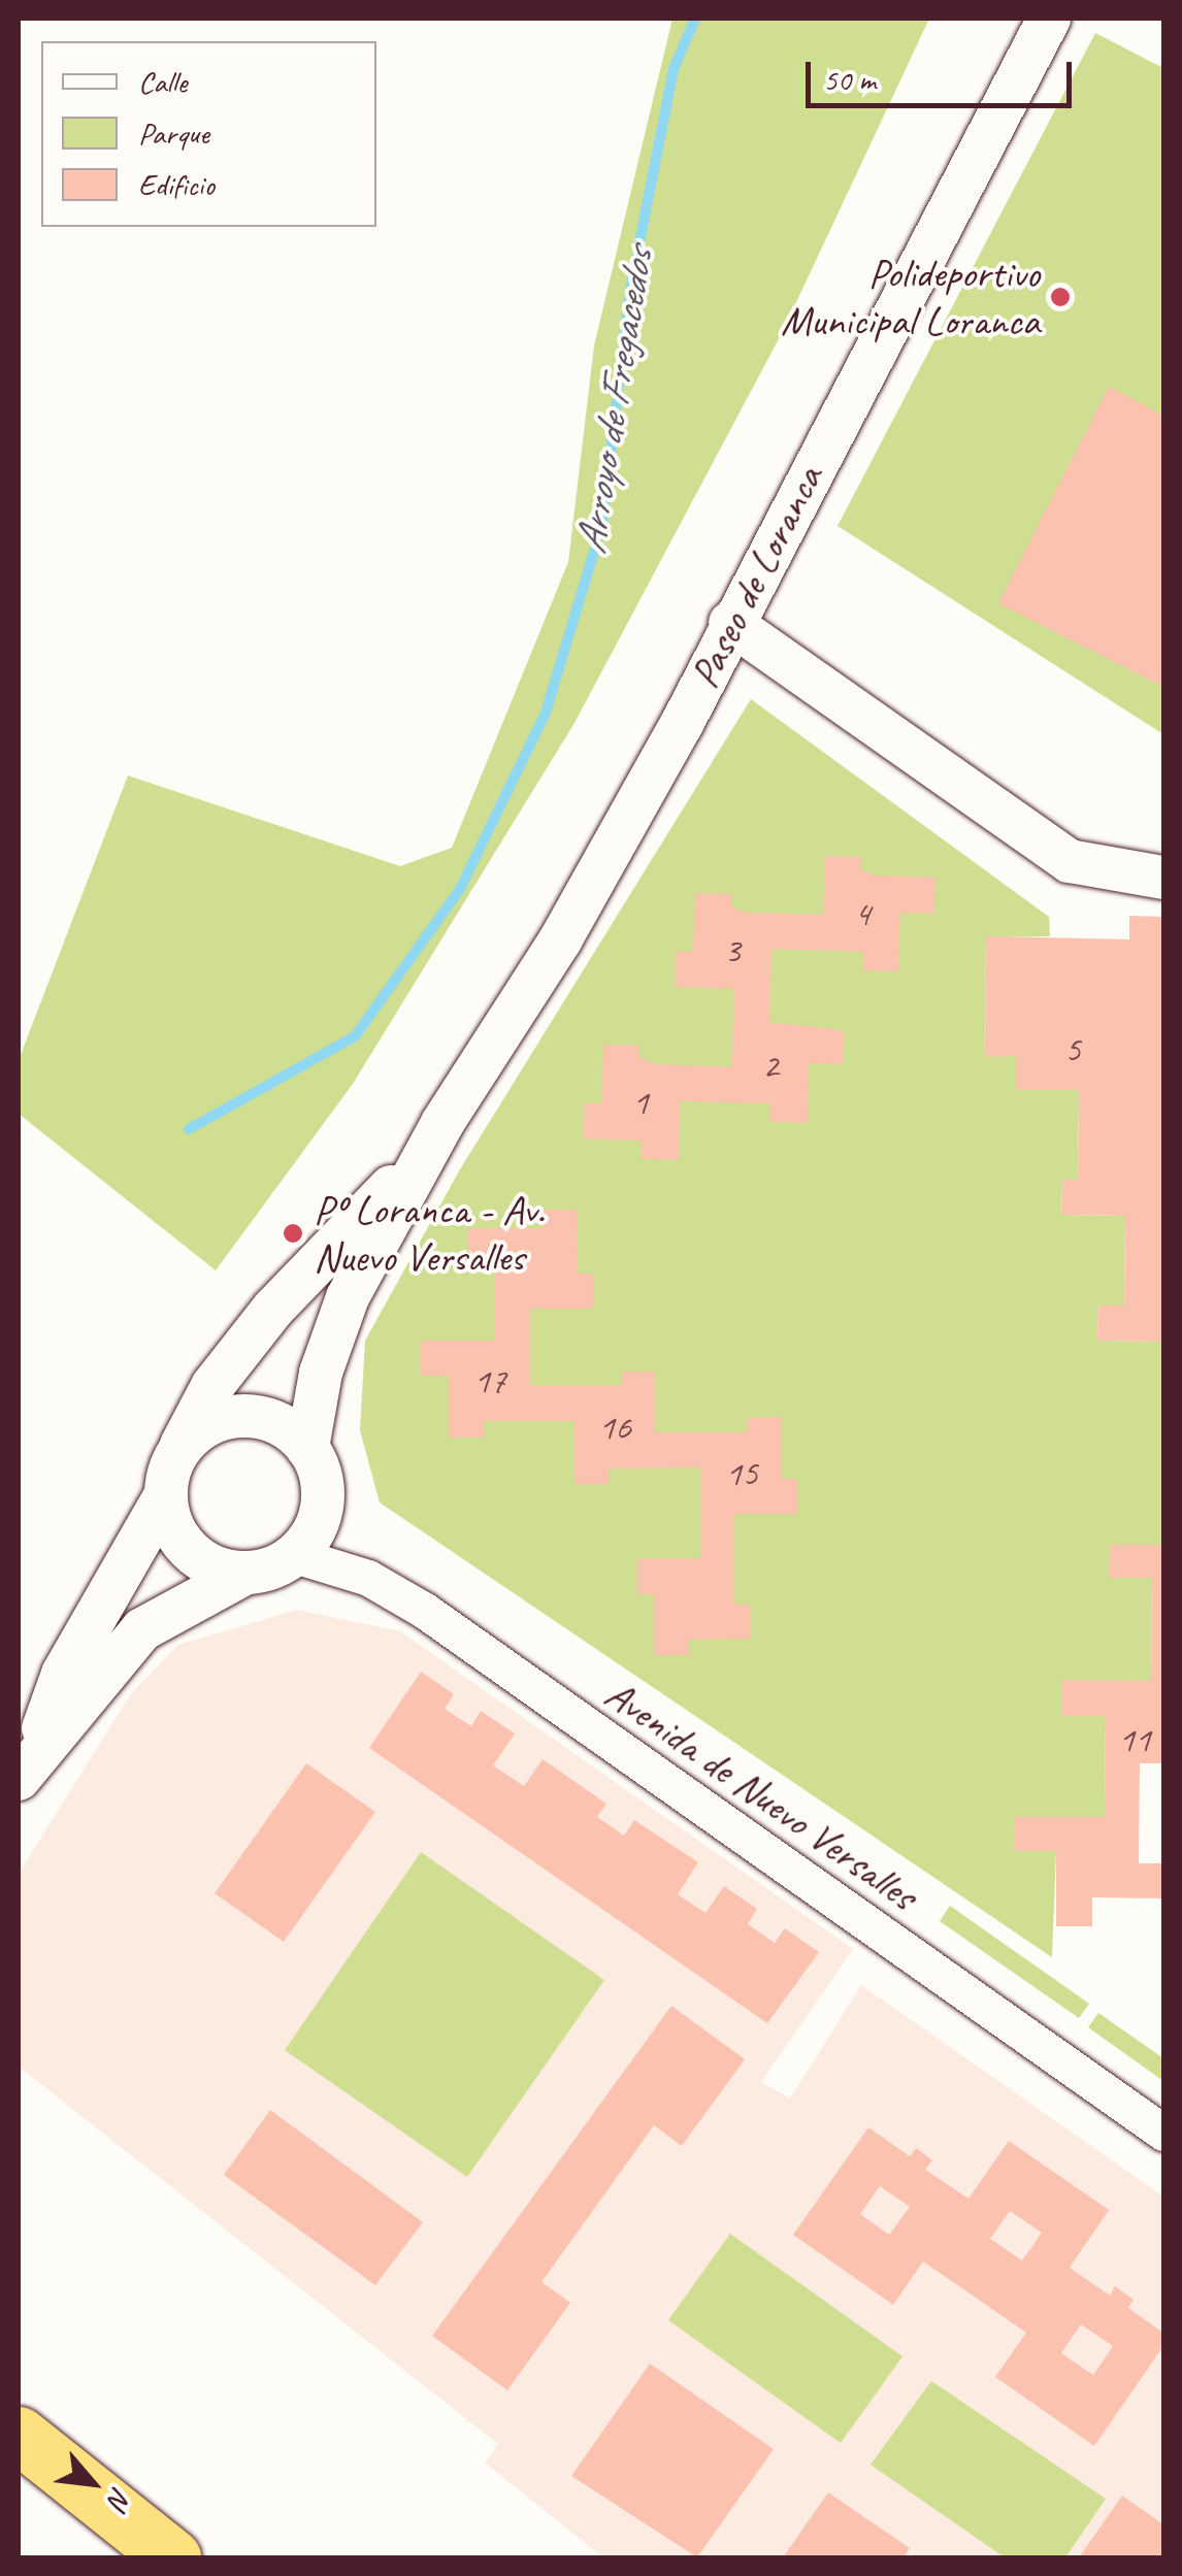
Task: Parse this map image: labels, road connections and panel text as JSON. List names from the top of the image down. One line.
{"streets":{"street":["Paseo de Loranca","Avenida de Nuevo Versalles"]},"crossings":[["Paseo de Loranca","Avenida de Nuevo Versalles"]],"water":["Arroyo de Fregacedos"],"places":["Polideportivo Municipal Loranca","Pº Loranca - Av. Nuevo Versalles"],"house_numbers":["4","3","5","2","1","17","16","15","11"],"legend":["Calle","Parque","Edificio"],"scale_bar":"50 m","north":"bottom right"}
